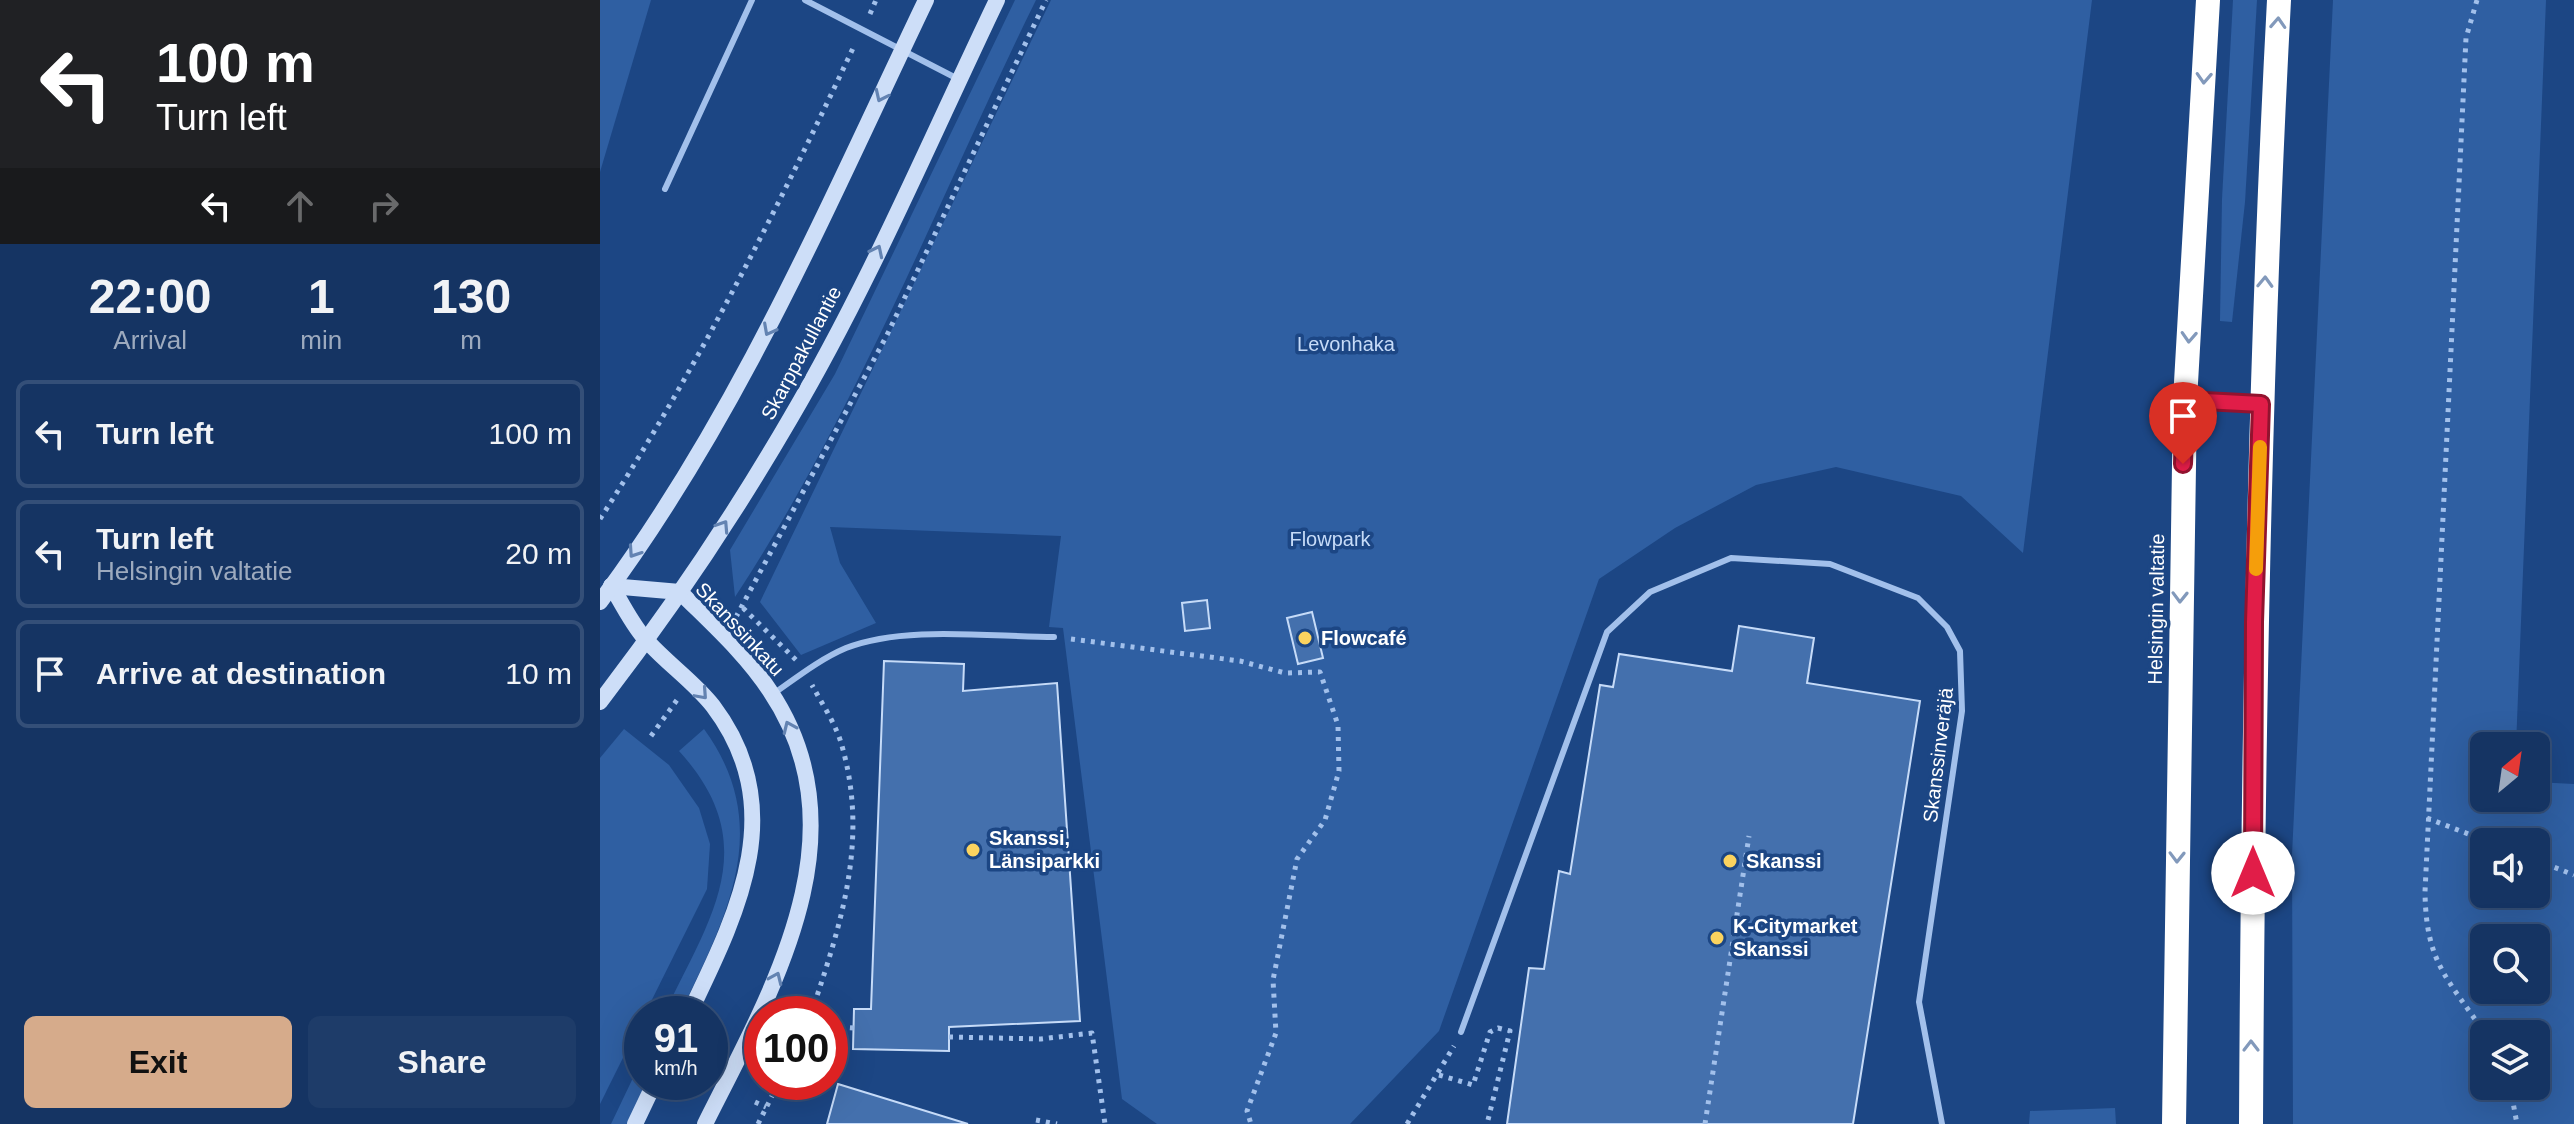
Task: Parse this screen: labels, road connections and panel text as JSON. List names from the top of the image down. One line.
{"streets":{"highway":["Helsingin valtatie"],"main road":["Skarppakullantie","Skanssinkatu"],"lane":["Skanssinveräjä"]},"crossings":[["Skarppakullantie","Skanssinkatu"]],"one_way":["Skanssinkatu"],"parks":["Levonhaka","Flowpark"],"places":["Flowcafé","Skanssi, Länsiparkki","Skanssi","K-Citymarket Skanssi"],"north":"top right","page":{"turn":["100 m","Turn left"],"eta":["22:00","Arrival","1","min","130","m"],"list":[{"name":"Turn left","value":"100 m"},{"name":"Turn left","note":"Helsingin valtatie","value":"20 m"},{"name":"Arrive at destination","value":"10 m"}],"speed":"91 km/h","limit":"100","buttons":["Exit","Share"]}}
